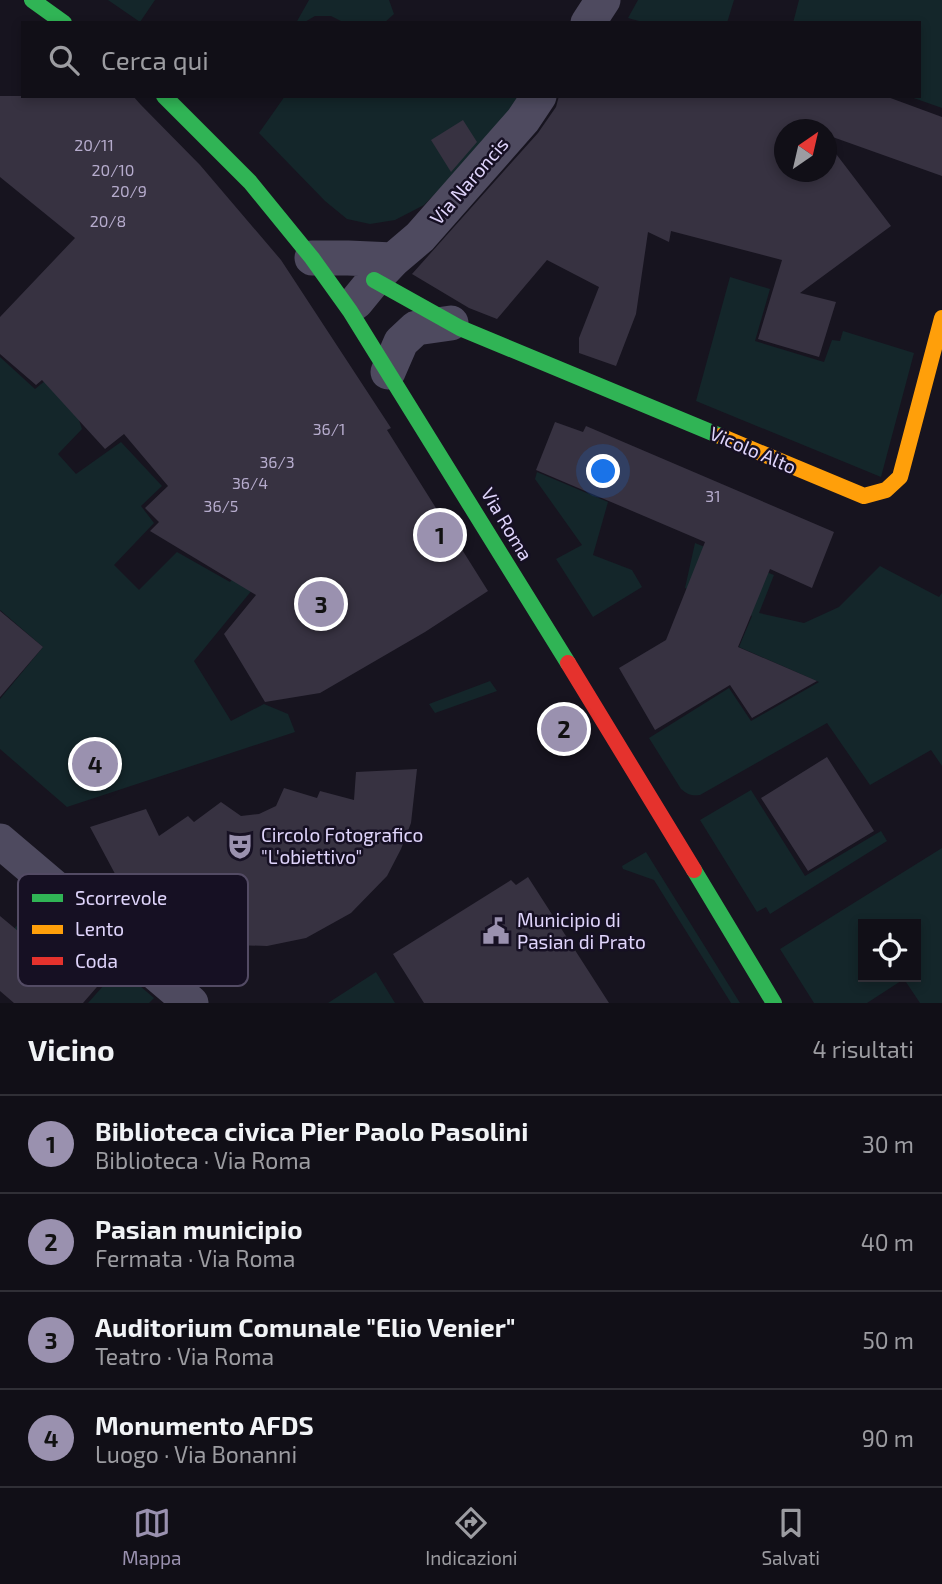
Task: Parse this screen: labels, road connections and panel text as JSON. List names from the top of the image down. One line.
{"streets":{"main road":["Vicolo Alto","Via Roma"],"street":["Via Naroncis"]},"crossings":[["Via Naroncis","Vicolo Alto"],["Via Naroncis","Via Roma"]],"places":{"theatre":["Circolo Fotografico \"L'obiettivo\""],"public building":["Municipio di Pasian di Prato"]},"house_numbers":["20/11","20/10","20/9","20/8","36/1","36/3","36/4","31","36/5"],"legend":["Scorrevole","Lento","Coda"],"north":"top right","page":{"search":"Cerca qui","pins":["1","3","2","4"],"heading":["Vicino","4 risultati"],"list":[{"mark":"1","name":"Biblioteca civica Pier Paolo Pasolini","note":"Biblioteca · Via Roma","value":"30 m"},{"mark":"2","name":"Pasian municipio","note":"Fermata · Via Roma","value":"40 m"},{"mark":"3","name":"Auditorium Comunale \"Elio Venier\"","note":"Teatro · Via Roma","value":"50 m"},{"mark":"4","name":"Monumento AFDS","note":"Luogo · Via Bonanni","value":"90 m"}],"nav":["Mappa","Indicazioni","Salvati"]}}
